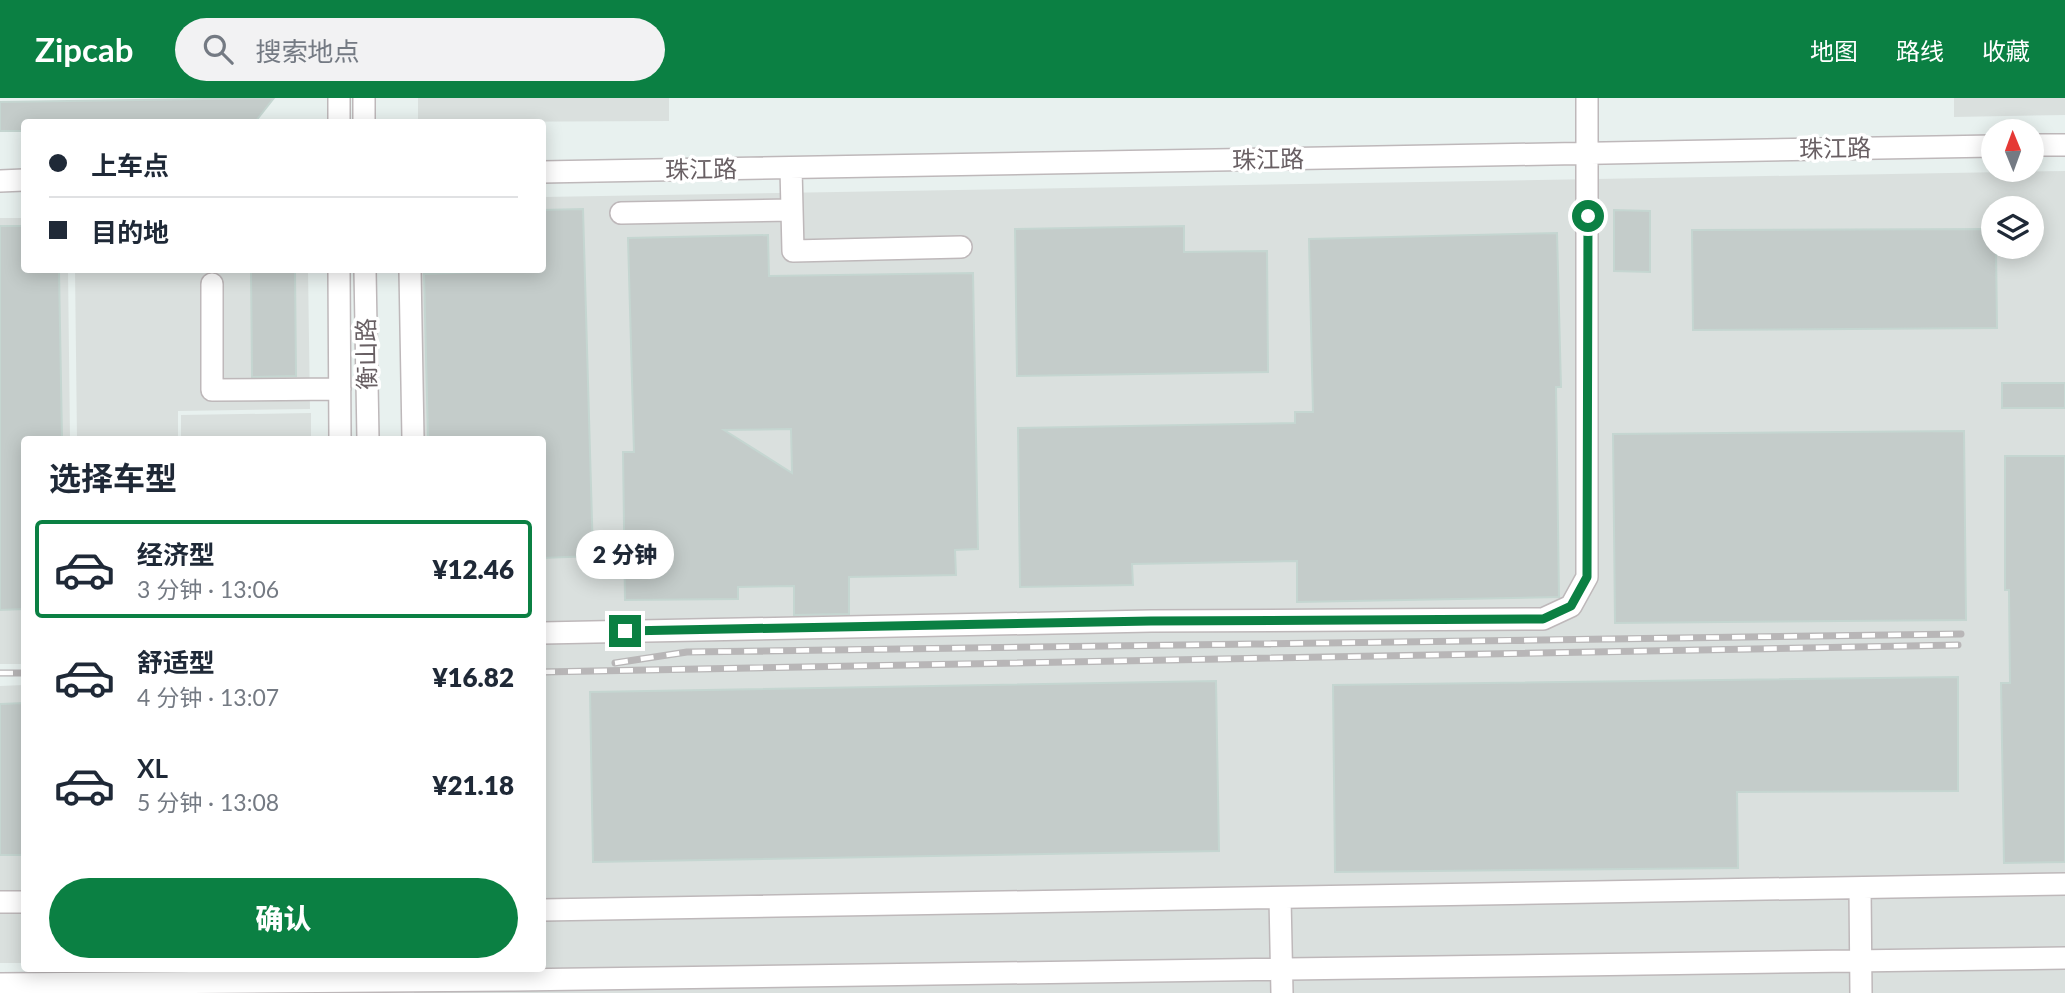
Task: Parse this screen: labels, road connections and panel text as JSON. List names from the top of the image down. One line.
{"streets":{"street":["珠江路","衡山路"]},"north":"top","page":{"header":"Zipcab","search":"搜索地点","nav":["地图","路线","收藏"],"banner":["上车点","目的地"],"heading":"选择车型","list":[{"name":"经济型","note":"3 分钟 · 13:06","value":"¥12.46"},{"name":"舒适型","note":"4 分钟 · 13:07","value":"¥16.82"},{"name":"XL","note":"5 分钟 · 13:08","value":"¥21.18"}],"bubble":"2 分钟","buttons":"确认"}}
